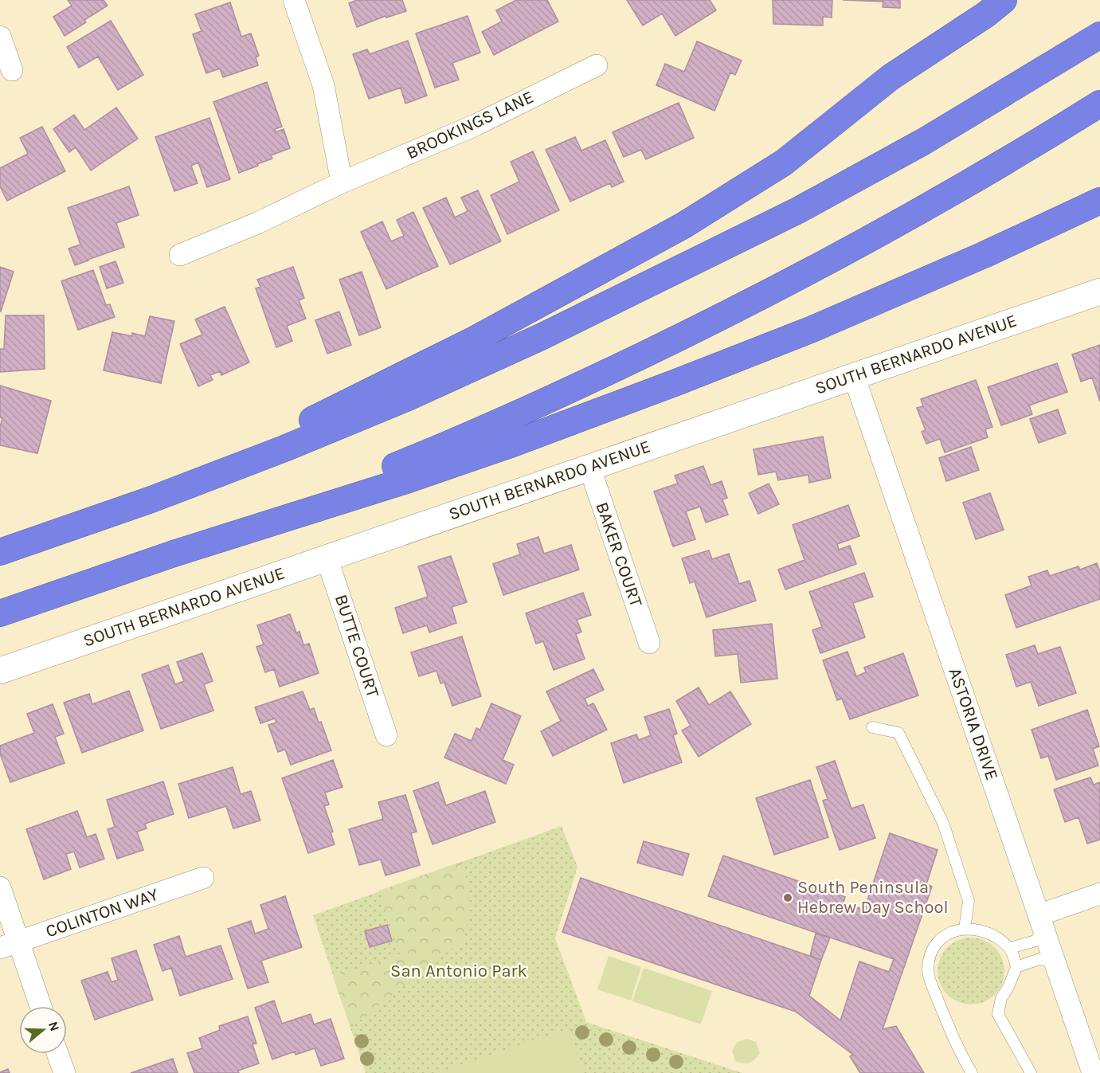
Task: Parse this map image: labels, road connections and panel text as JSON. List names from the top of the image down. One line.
{"streets":{"street":["BROOKINGS LANE","SOUTH BERNARDO AVENUE","BAKER COURT","BUTTE COURT","ASTORIA DRIVE","COLINTON WAY"]},"crossings":[["SOUTH BERNARDO AVENUE","BAKER COURT"],["SOUTH BERNARDO AVENUE","BUTTE COURT"],["SOUTH BERNARDO AVENUE","ASTORIA DRIVE"]],"parks":["San Antonio Park"],"places":["South Peninsula Hebrew Day School"],"north":"right"}
